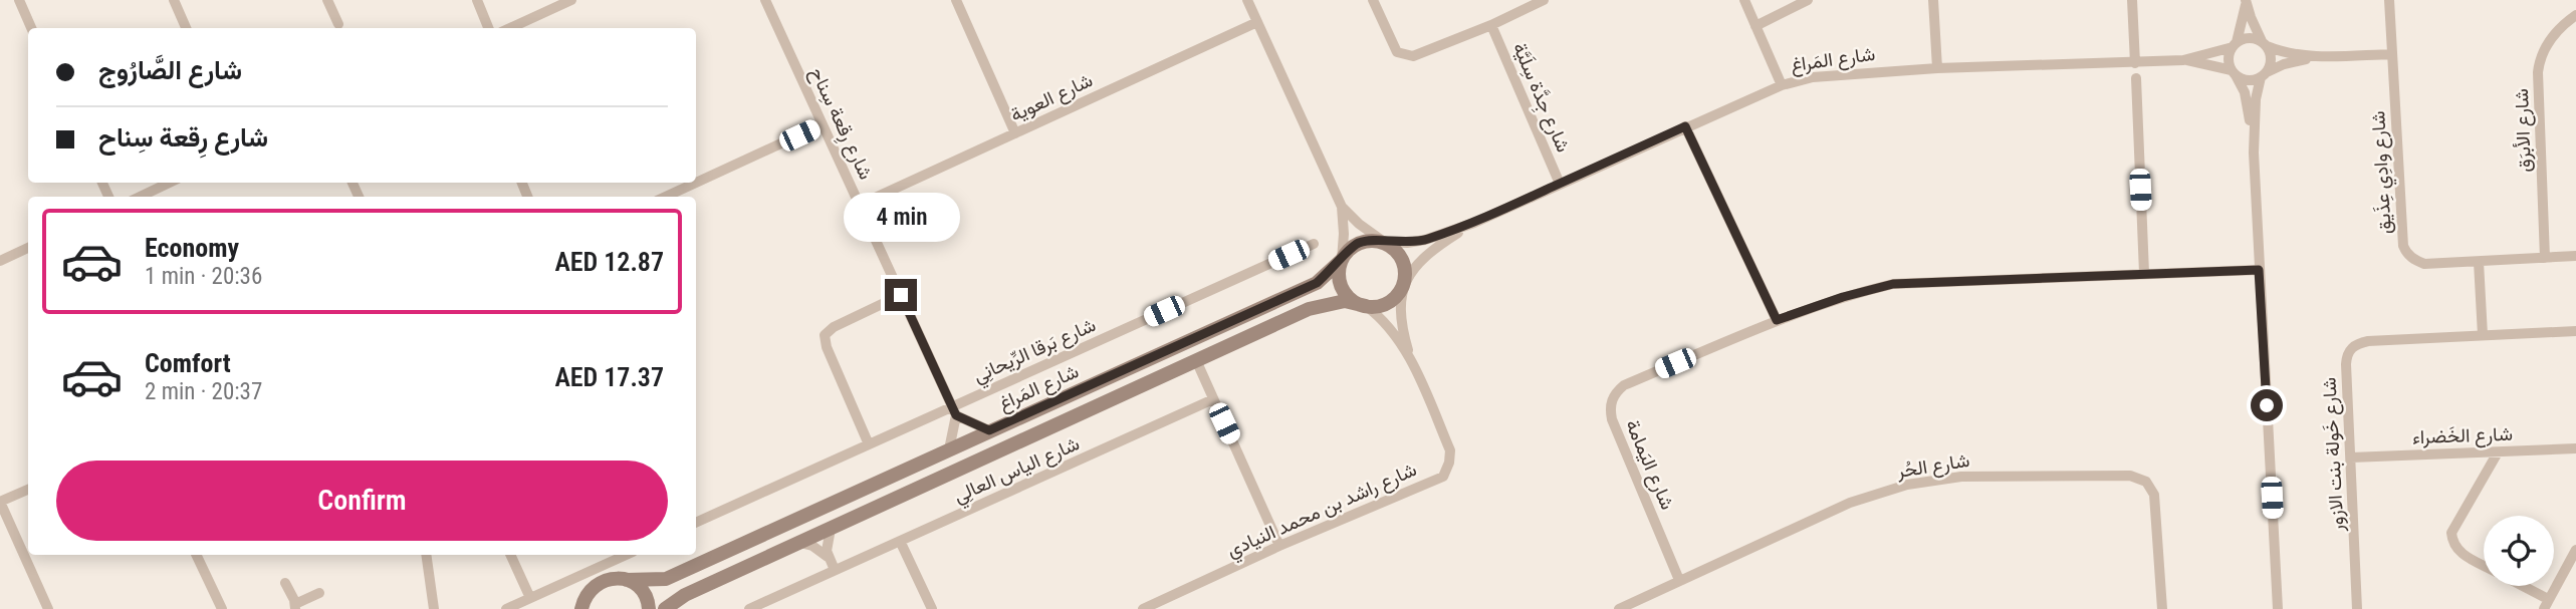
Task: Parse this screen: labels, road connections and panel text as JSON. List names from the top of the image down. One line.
{"streets":{"street":["شارع المَراغ","شارع العوية","شارع جِدَّة سِلَيَّة","شارع رِقعة سِناح","شارع الأبرَق","شارع وادِي عِذَيق","شارع بَرقا الرِّيحانِي","شارع الخَضراء","شارع خَولة بنت الازور","شارع اليَمامة","شارع الحُر","شارع الياس العالِي","شارع راشد بن محمد النيادي"]},"crossings":[["شارع المَراغ","شارع جِدَّة سِلَيَّة"],["شارع المَراغ","شارع راشد بن محمد النيادي"],["شارع العوية","شارع رِقعة سِناح"],["شارع رِقعة سِناح","شارع بَرقا الرِّيحانِي"],["شارع الأبرَق","شارع وادِي عِذَيق"],["شارع الخَضراء","شارع خَولة بنت الازور"],["شارع اليَمامة","شارع الحُر"]],"page":{"banner":["شارع الصَّارُوج","شارع رِقعة سِناح"],"bubble":"4 min","list":[{"name":"Economy","note":"1 min · 20:36","value":"AED 12.87"},{"name":"Comfort","note":"2 min · 20:37","value":"AED 17.37"}],"buttons":"Confirm"}}
